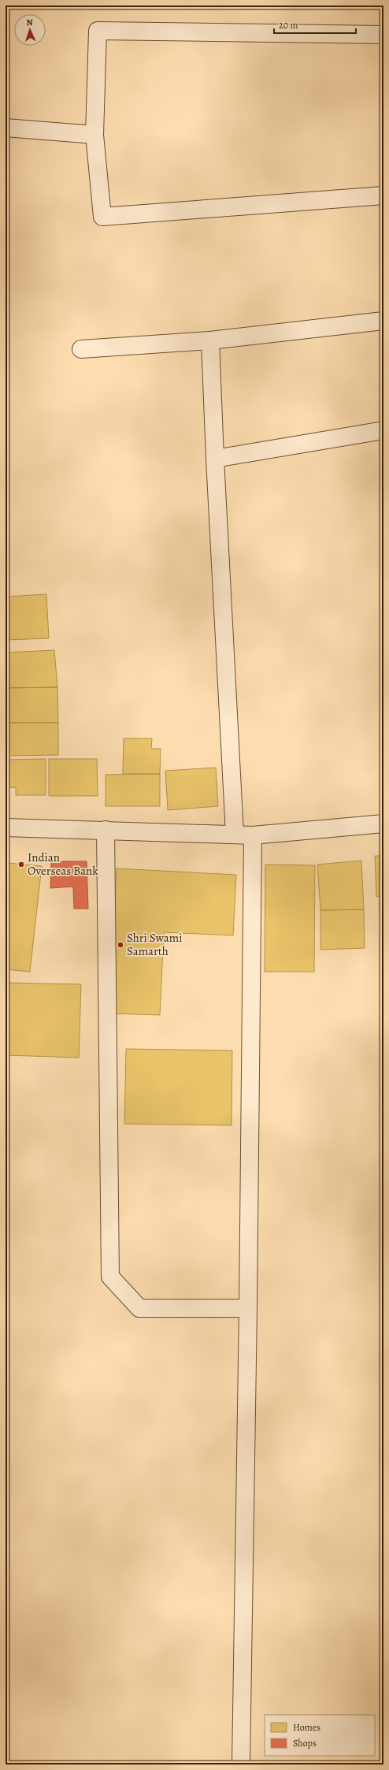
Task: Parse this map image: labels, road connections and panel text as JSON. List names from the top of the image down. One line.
{"places":["Indian Overseas Bank","Shri Swami Samarth"],"legend":["Homes","Shops"],"scale_bar":"20 m","north":"top"}
